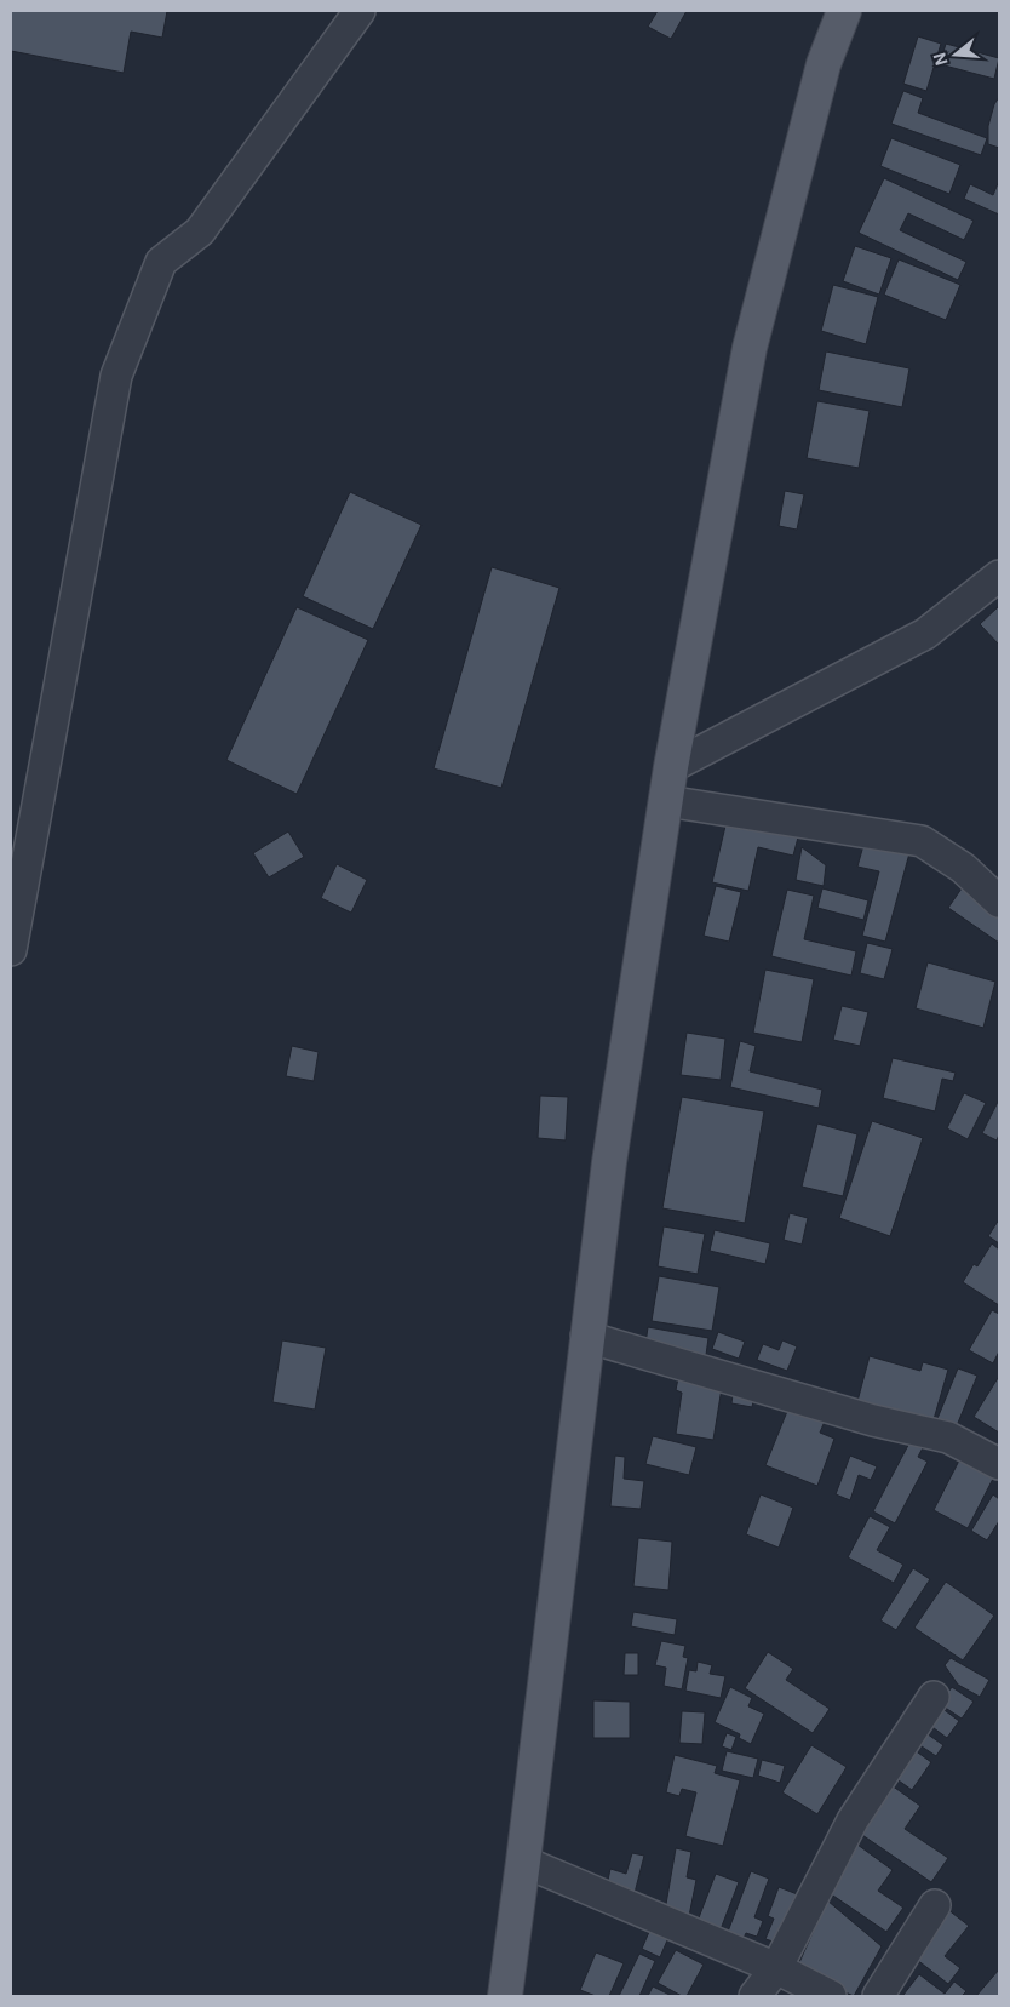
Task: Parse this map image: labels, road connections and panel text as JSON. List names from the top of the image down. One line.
{"north":"left"}
